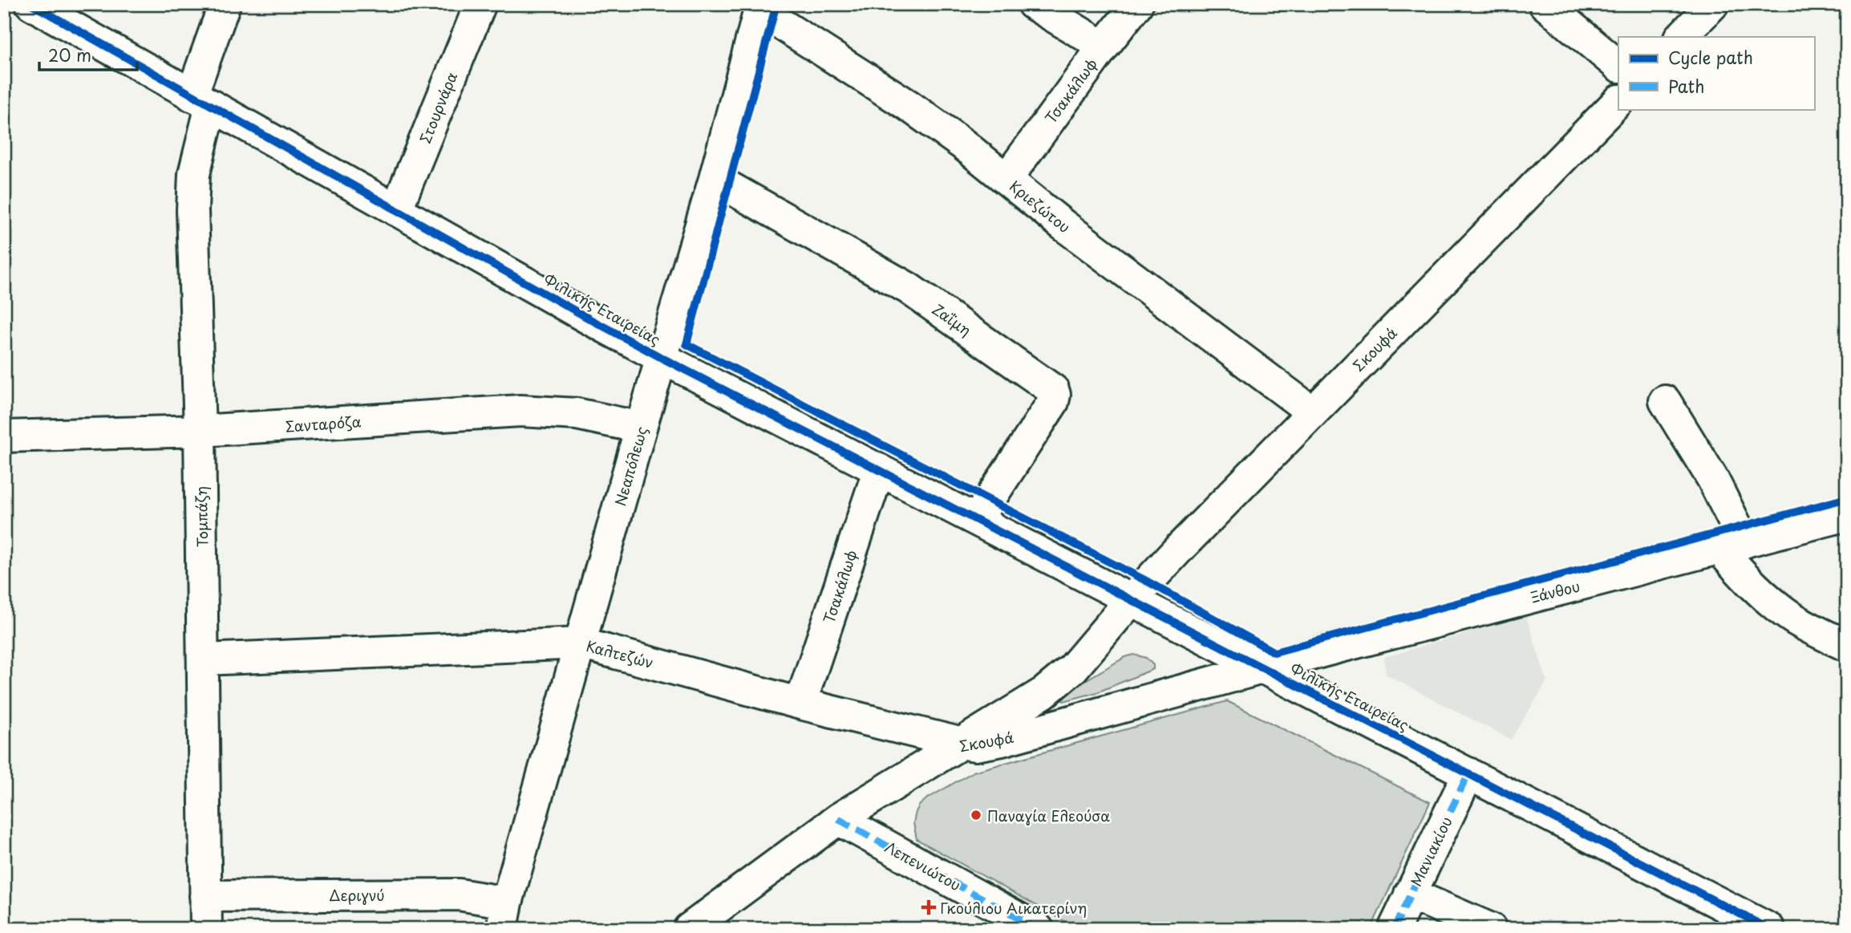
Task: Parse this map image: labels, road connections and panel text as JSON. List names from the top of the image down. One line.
{"streets":{"street":["Τσακάλωφ","Στουρνάρα","Κριεζώτου","Φιλικής Εταιρείας","Ζαΐμη","Σκουφά","Σανταρόζα","Νεαπόλεως","Τομπάζη","Ξάνθου","Καλτεζών","Μανιακίου","Λεπενιώτου","Δεριγνύ"]},"crossings":[["Τσακάλωφ","Κριεζώτου"],["Τσακάλωφ","Φιλικής Εταιρείας"],["Τσακάλωφ","Καλτεζών"],["Στουρνάρα","Φιλικής Εταιρείας"],["Κριεζώτου","Σκουφά"],["Κριεζώτου","Νεαπόλεως"],["Φιλικής Εταιρείας","Ζαΐμη"],["Φιλικής Εταιρείας","Σκουφά"],["Φιλικής Εταιρείας","Νεαπόλεως"],["Φιλικής Εταιρείας","Τομπάζη"],["Φιλικής Εταιρείας","Ξάνθου"],["Φιλικής Εταιρείας","Μανιακίου"],["Ζαΐμη","Νεαπόλεως"],["Σκουφά","Ξάνθου"],["Σκουφά","Καλτεζών"],["Σκουφά","Λεπενιώτου"],["Σανταρόζα","Νεαπόλεως"],["Σανταρόζα","Τομπάζη"],["Νεαπόλεως","Καλτεζών"],["Νεαπόλεως","Δεριγνύ"],["Τομπάζη","Καλτεζών"],["Τομπάζη","Δεριγνύ"]],"places":{"other":["Παναγία Ελεούσα"],"health":["Γκούλιου Αικατερίνη"]},"legend":["Cycle path","Path"],"scale_bar":"20 m"}
